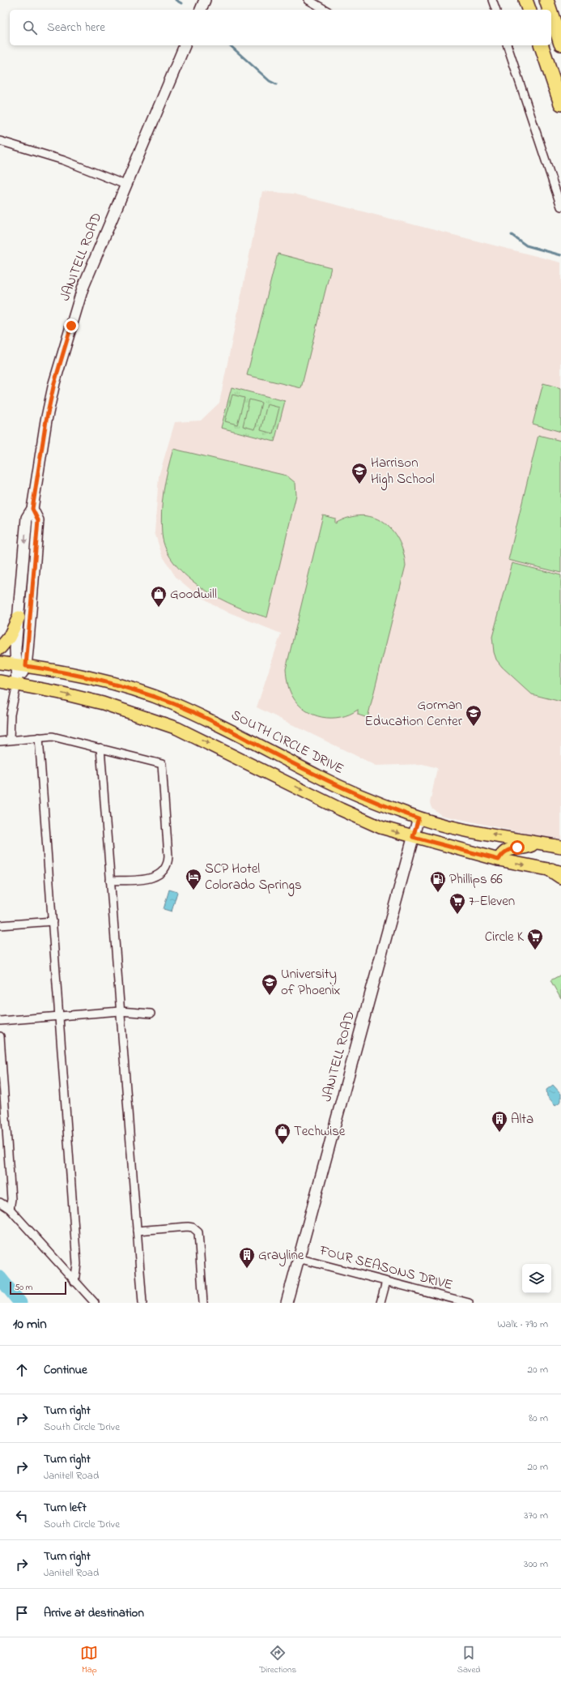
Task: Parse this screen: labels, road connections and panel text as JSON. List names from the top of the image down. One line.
{"streets":{"main road":["SOUTH CIRCLE DRIVE"],"street":["JANITELL ROAD","FOUR SEASONS DRIVE"]},"crossings":[["JANITELL ROAD","SOUTH CIRCLE DRIVE"],["JANITELL ROAD","FOUR SEASONS DRIVE"]],"places":{"school or university":["Harrison High School","Gorman Education Center","University of Phoenix"],"shop":["Goodwill","Techwise"],"hotel":["SCP Hotel Colorado Springs"],"fuel station":["Phillips 66"],"supermarket":["7-Eleven","Circle K"],"building":["Alta","Grayline"]},"scale_bar":"50 m","page":{"search":"Search here","scale":"50 m","heading":["10 min","Walk · 790 m"],"list":[["Continue","20 m"],["Turn right","South Circle Drive","80 m"],["Turn right","Janitell Road","20 m"],["Turn left","South Circle Drive","370 m"],["Turn right","Janitell Road","300 m"],"Arrive at destination"],"nav":["Map","Directions","Saved"]}}
